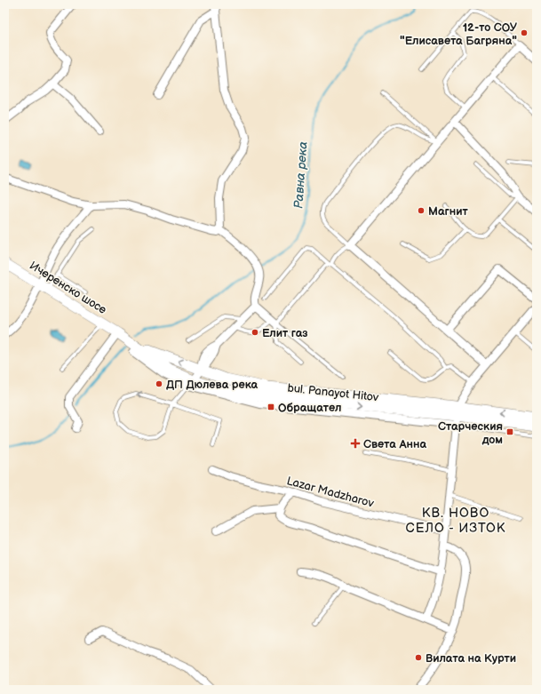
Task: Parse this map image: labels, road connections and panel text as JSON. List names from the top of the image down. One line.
{"streets":{"street":["Ичеренско шосе","bul. Panayot Hitov","Lazar Madzharov"]},"crossings":[["Ичеренско шосе","bul. Panayot Hitov"]],"districts":["КВ. НОВО СЕЛО - ИЗТОК"],"water":["Равна река"],"places":{"other":["12-то СОУ \"Елисавета Багряна\"","Магнит","Елит газ","ДП Дюлева река","Вилата на Курти"],"transit":["Обращател","Старческия дом"],"health":["Света Анна"]}}
